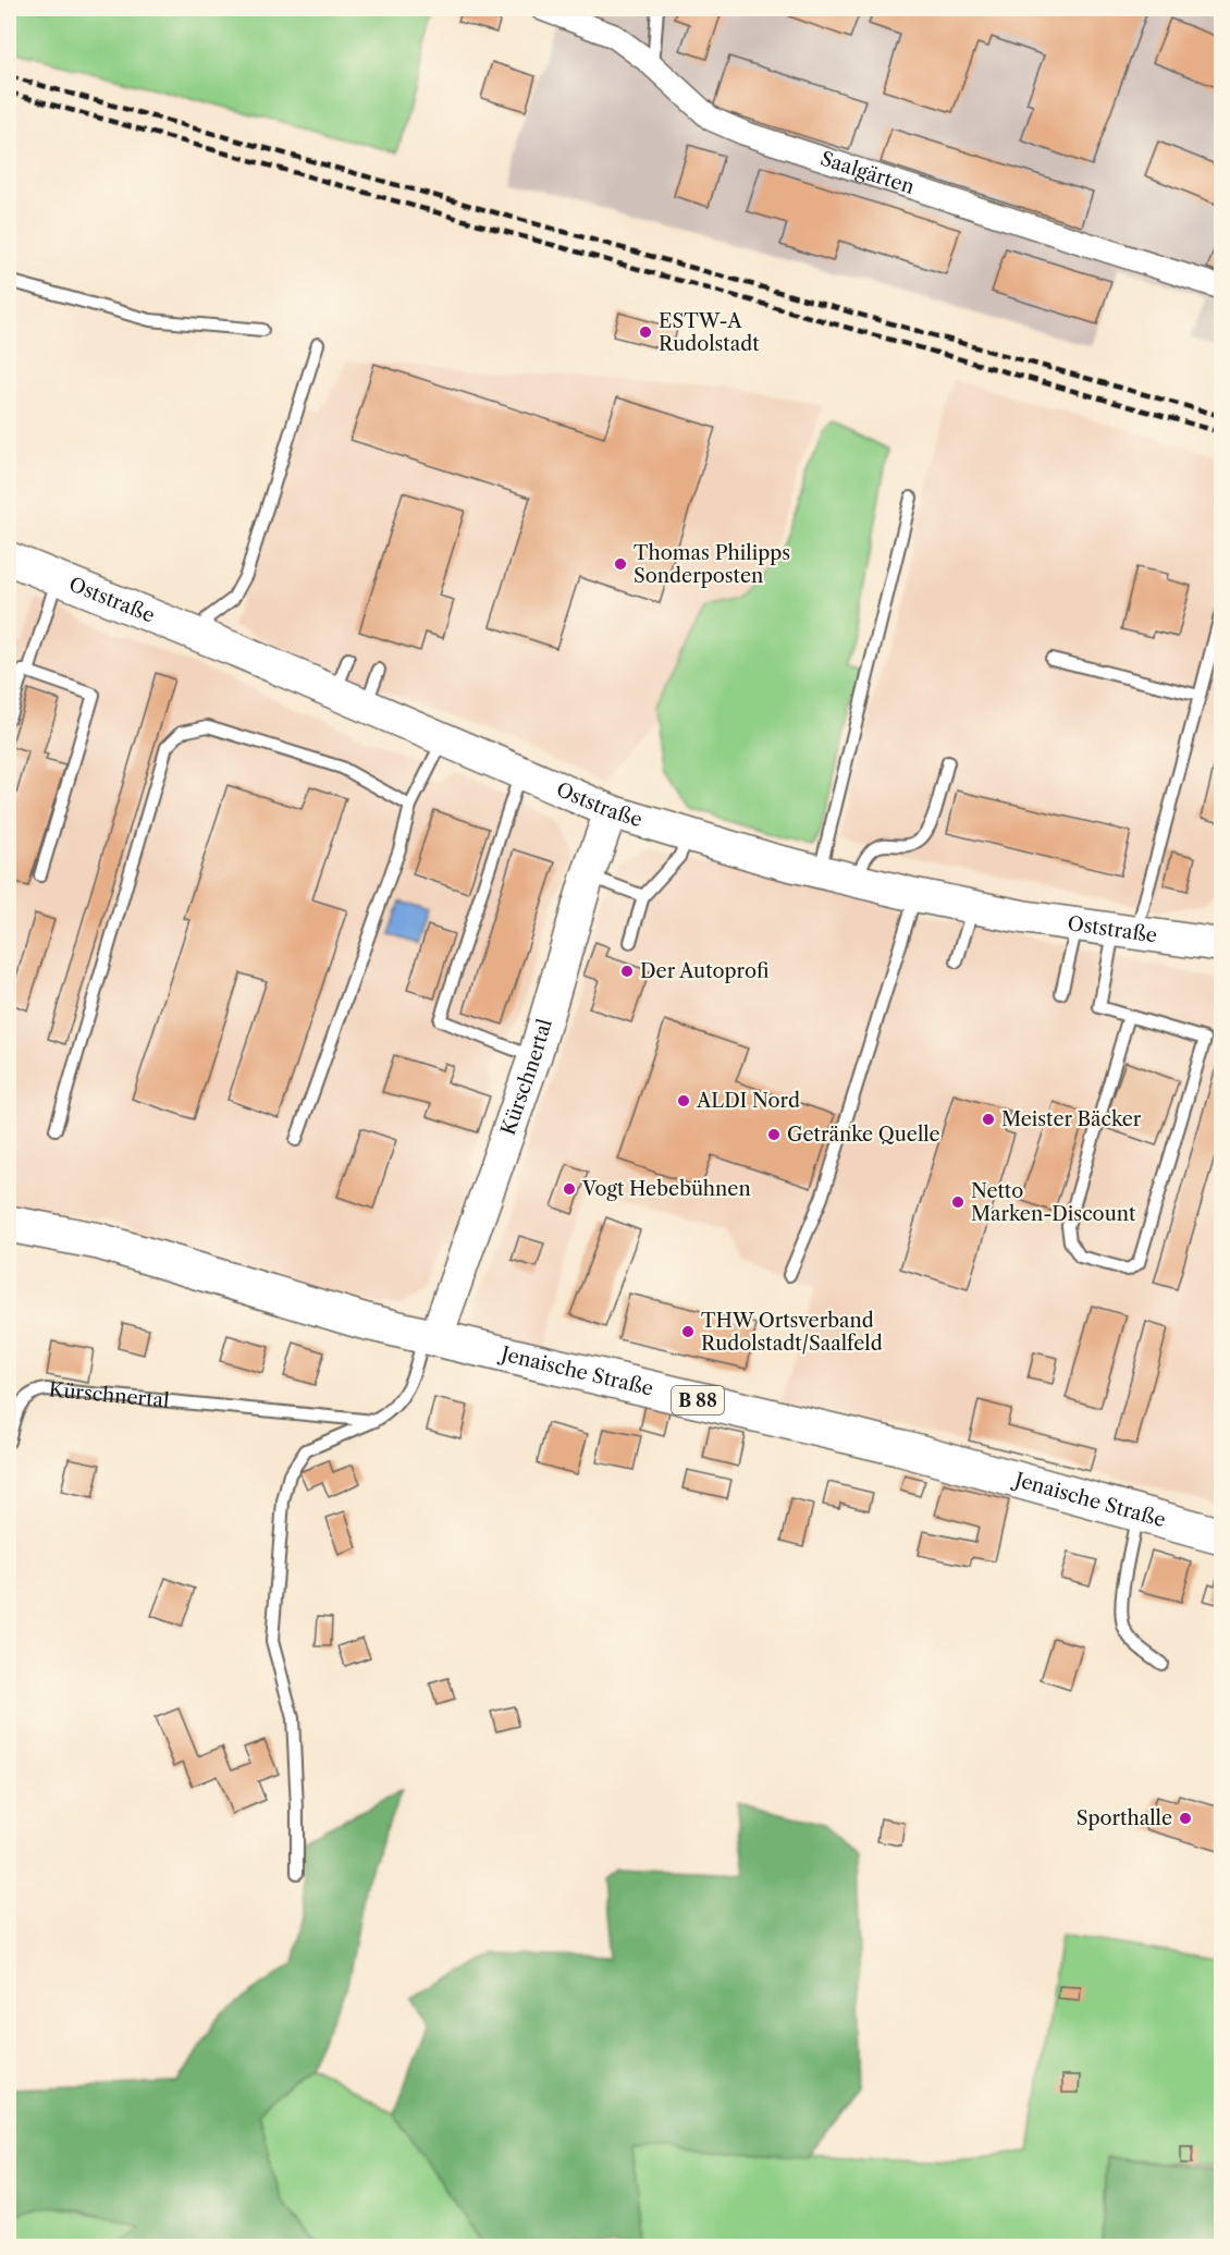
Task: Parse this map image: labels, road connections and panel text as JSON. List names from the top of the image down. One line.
{"streets":{"main road":["Jenaische Straße","B 88"],"street":["Saalgärten","Oststraße","Kürschnertal"]},"crossings":[["Oststraße","Kürschnertal"],["Kürschnertal","Jenaische Straße"]],"places":["ESTW-A Rudolstadt","Thomas Philipps Sonderposten","Der Autoprofi","ALDI Nord","Meister Bäcker","Getränke Quelle","Vogt Hebebühnen","Netto Marken-Discount","THW Ortsverband Rudolstadt/Saalfeld","Sporthalle"]}
